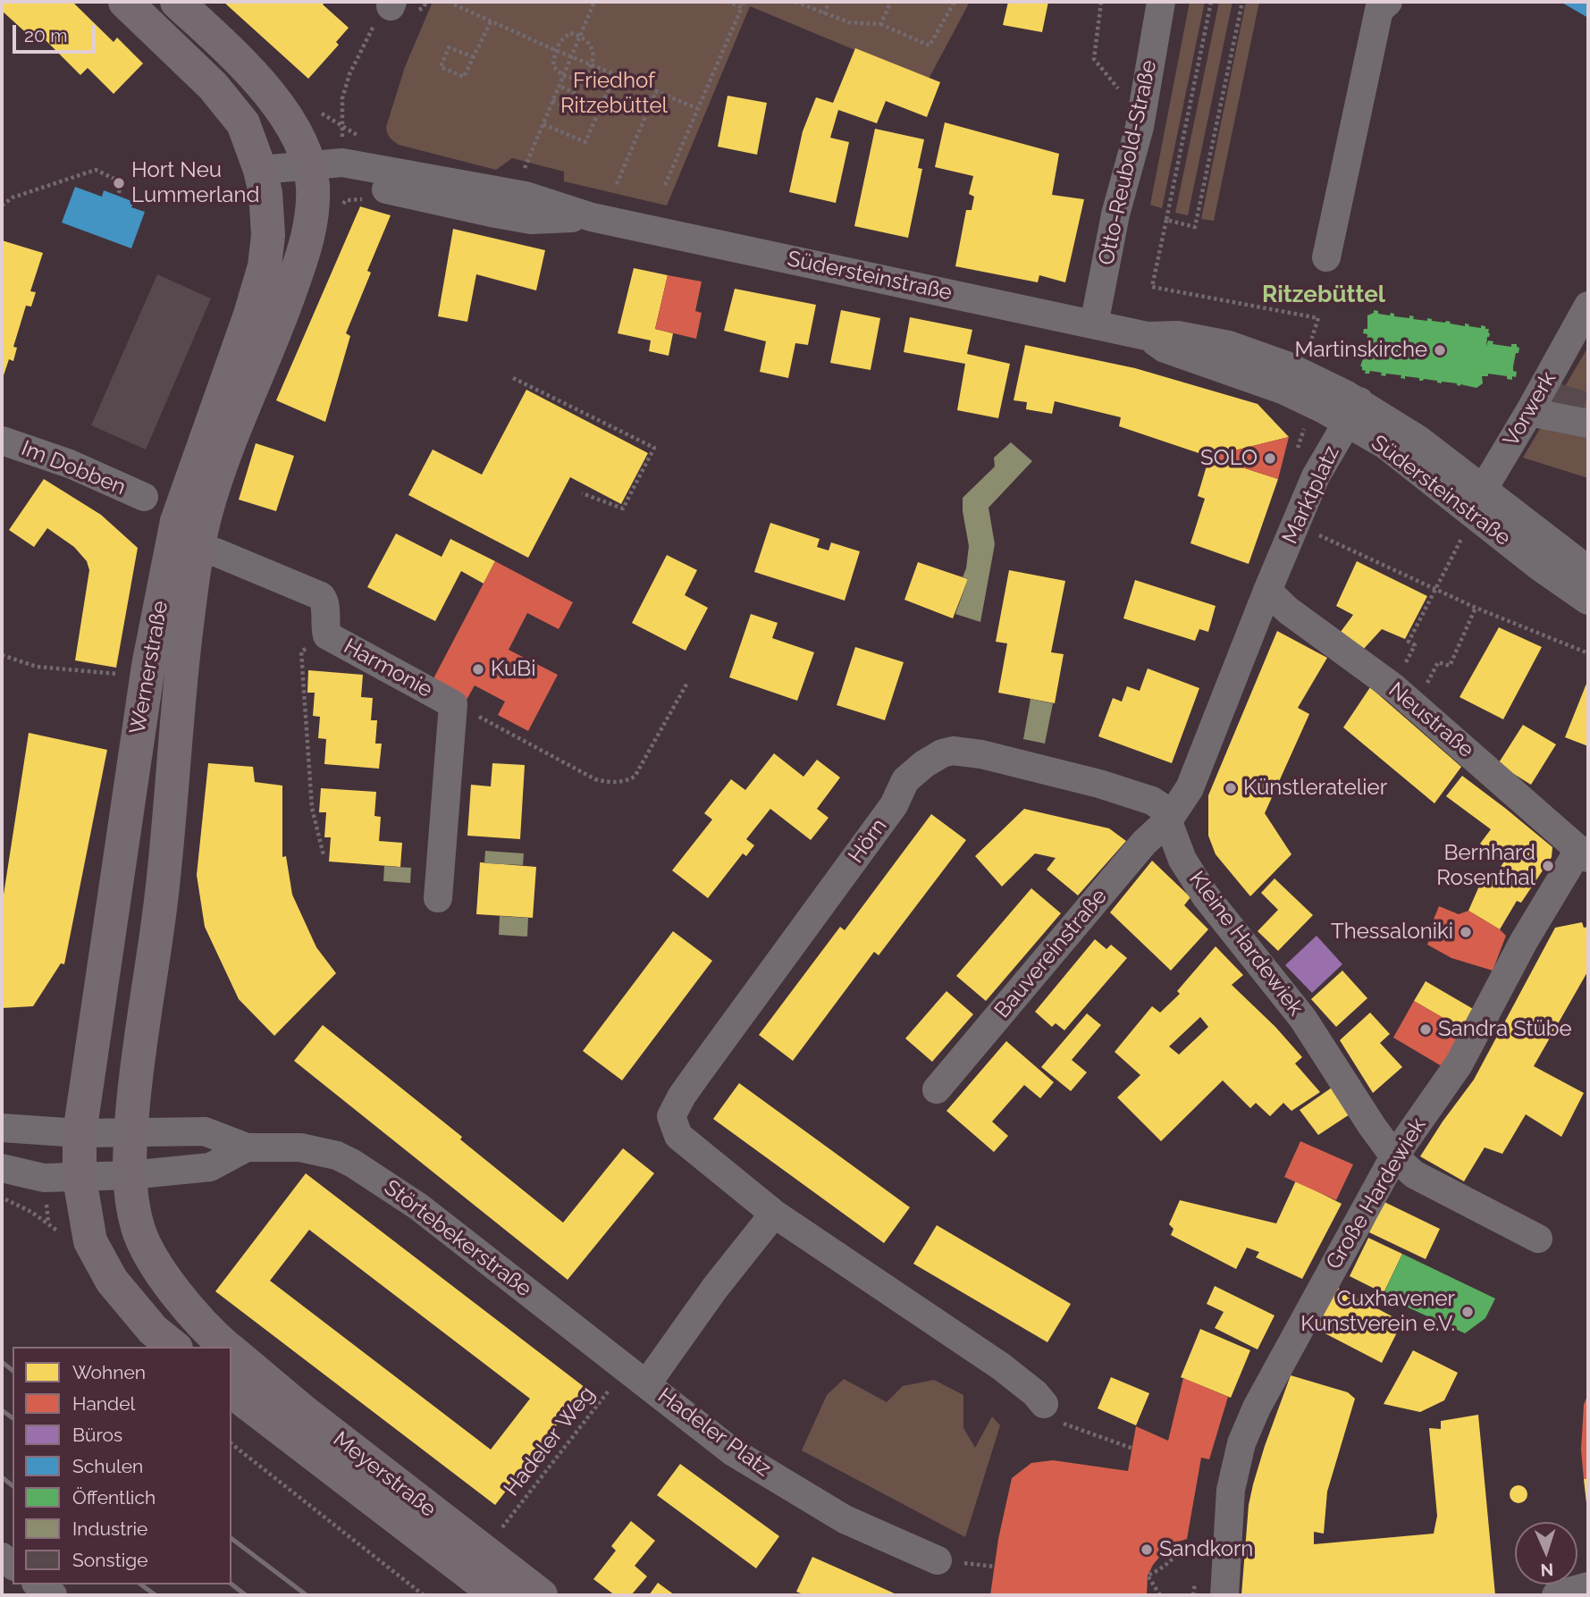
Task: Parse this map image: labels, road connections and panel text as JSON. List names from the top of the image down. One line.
{"streets":{"main road":["Wernerstraße","Meyerstraße"],"street":["Otto-Reubold-Straße","Südersteinstraße","Vorwerk","Im Dobben","Marktplatz","Harmonie","Neustraße","Hörn","Kleine Hardewiek","Bauvereinstraße","Große Hardewiek","Störtebekerstraße","Hadeler Platz"],"path":["Hadeler Weg"]},"crossings":[["Otto-Reubold-Straße","Südersteinstraße"],["Südersteinstraße","Vorwerk"],["Südersteinstraße","Marktplatz"],["Südersteinstraße","Wernerstraße"],["Marktplatz","Neustraße"],["Wernerstraße","Harmonie"],["Wernerstraße","Störtebekerstraße"],["Wernerstraße","Meyerstraße"],["Neustraße","Große Hardewiek"],["Hörn","Kleine Hardewiek"],["Hörn","Bauvereinstraße"],["Hörn","Hadeler Platz"],["Kleine Hardewiek","Bauvereinstraße"],["Kleine Hardewiek","Große Hardewiek"],["Störtebekerstraße","Hadeler Platz"],["Störtebekerstraße","Hadeler Weg"],["Störtebekerstraße","Meyerstraße"],["Hadeler Platz","Hadeler Weg"]],"districts":["Ritzebüttel"],"parks":["Friedhof Ritzebüttel"],"places":["Hort Neu Lummerland","Martinskirche","SOLO","KuBi","Künstleratelier","Bernhard Rosenthal","Thessaloniki","Sandra Stübe","Cuxhavener Kunstverein e.V.","Sandkorn"],"legend":["Wohnen","Handel","Büros","Schulen","Öffentlich","Industrie","Sonstige"],"scale_bar":"20 m","north":"bottom"}
